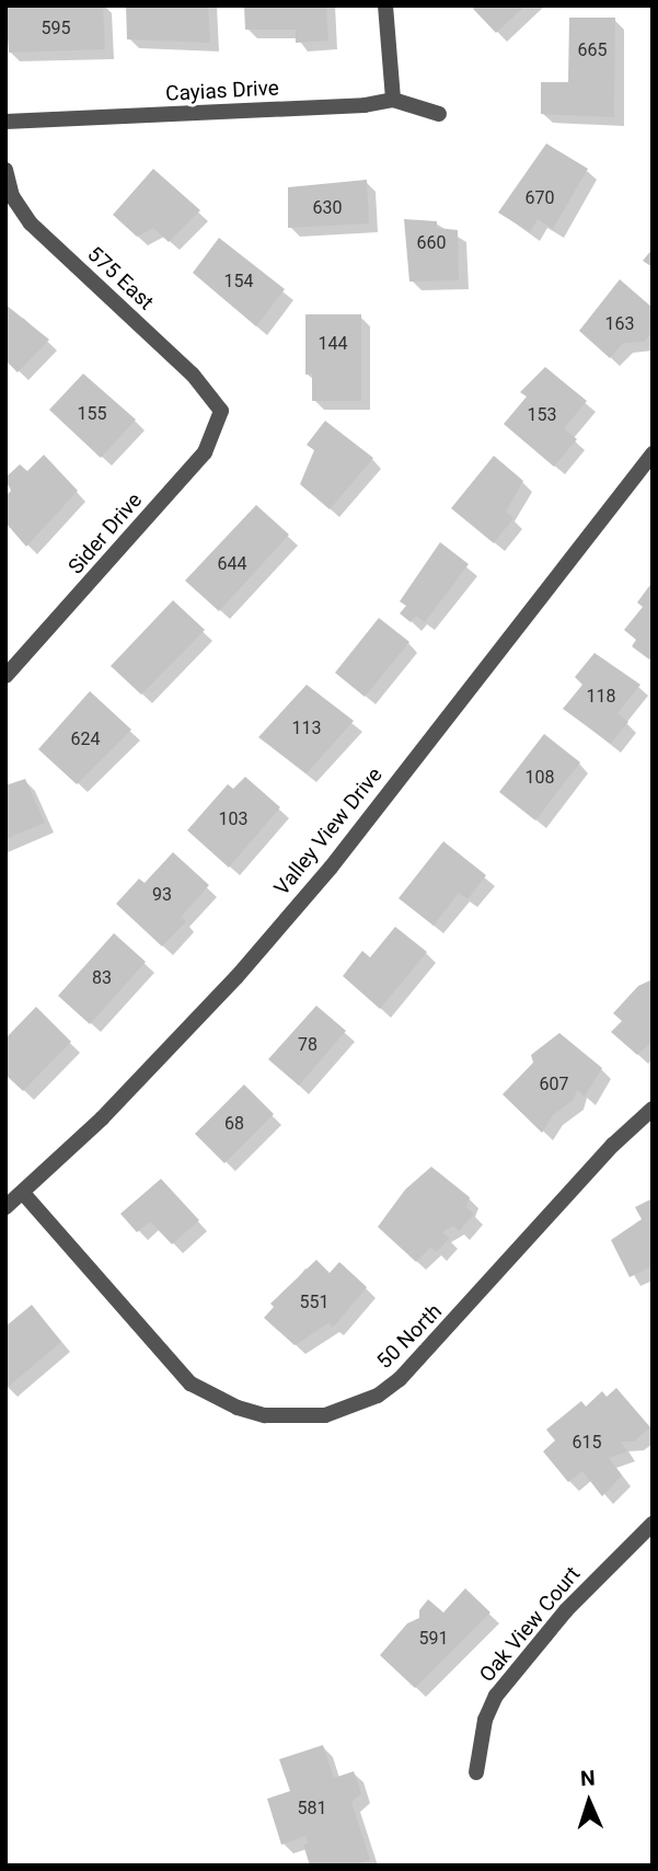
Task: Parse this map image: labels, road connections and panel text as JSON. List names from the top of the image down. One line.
{"streets":{"street":["Cayias Drive","575 East","Sider Drive","Valley View Drive","50 North","Oak View Court"]},"crossings":[["575 East","Sider Drive"],["Valley View Drive","50 North"]],"house_numbers":["595","665","670","630","660","154","163","144","155","153","644","118","113","624","108","103","93","83","78","607","68","551","615","591","581"],"north":"top"}
